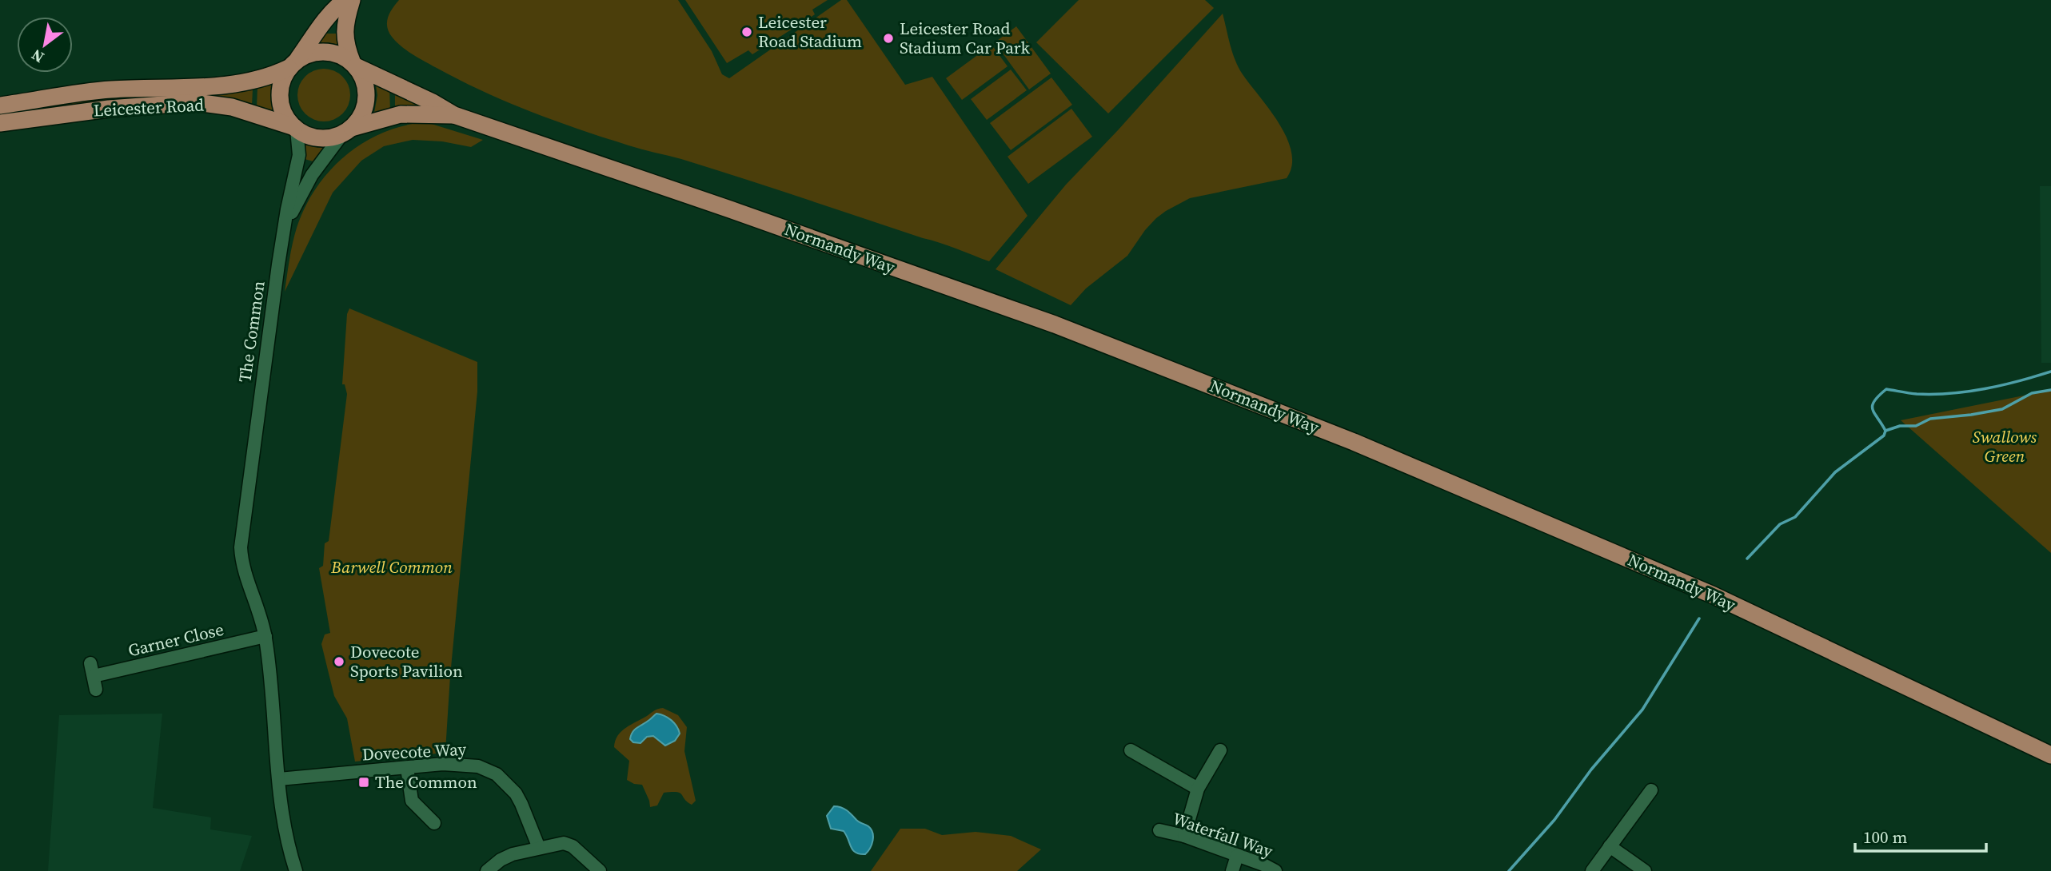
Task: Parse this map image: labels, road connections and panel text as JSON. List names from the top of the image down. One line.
{"streets":{"main road":["Leicester Road","Normandy Way"],"street":["The Common","Garner Close","Dovecote Way","Waterfall Way"]},"crossings":[["Leicester Road","Normandy Way"],["Leicester Road","The Common"],["Normandy Way","The Common"],["The Common","Garner Close"],["The Common","Dovecote Way"]],"parks":["Swallows Green","Barwell Common"],"places":{"other":["Leicester Road Stadium","Leicester Road Stadium Car Park","Dovecote Sports Pavilion"],"transit":["The Common"]},"scale_bar":"100 m","north":"bottom left"}
